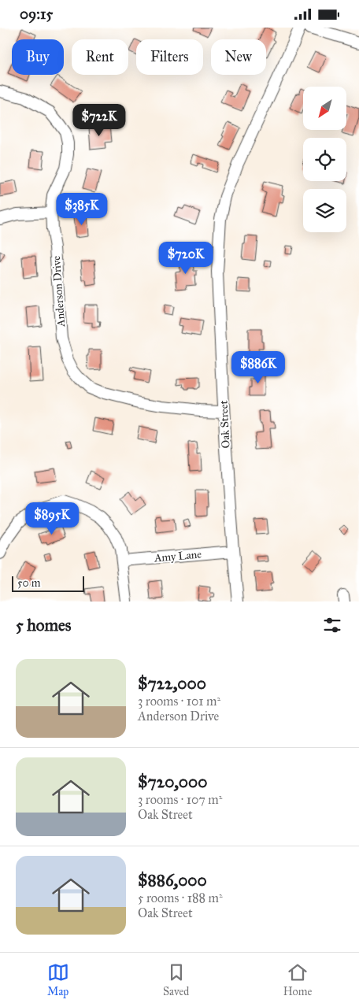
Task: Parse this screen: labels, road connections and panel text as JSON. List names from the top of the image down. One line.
{"streets":{"street":["Anderson Drive","Oak Street","Amy Lane"]},"crossings":[["Anderson Drive","Oak Street"],["Oak Street","Amy Lane"]],"scale_bar":"50 m","north":"bottom left","page":{"status":"09:15","chip":["Buy","Rent","Filters","New"],"price":["$722K","$385K","$720K","$886K","$895K"],"scale":"50 m","heading":"5 homes","list":[{"name":"$722,000","note":"3 rooms · 101 m² · Anderson Drive"},{"name":"$720,000","note":"3 rooms · 107 m² · Oak Street"},{"name":"$886,000","note":"5 rooms · 188 m² · Oak Street"}],"tabs":["Map","Saved","Home"]}}
